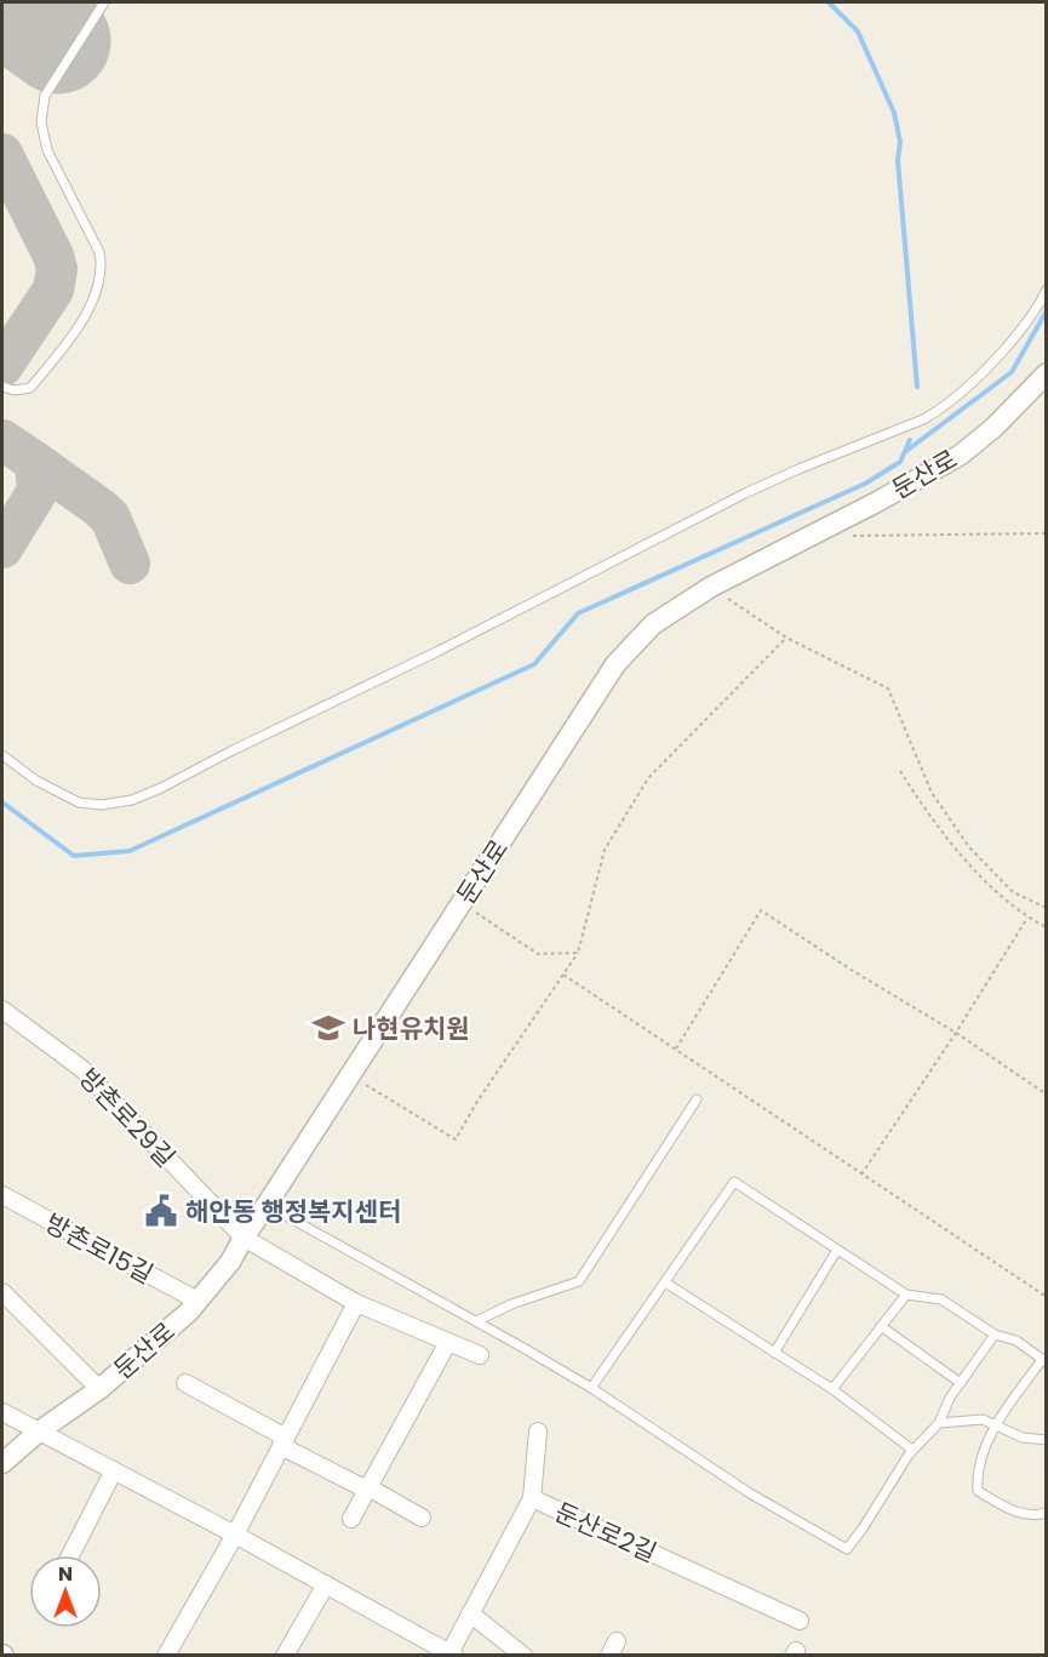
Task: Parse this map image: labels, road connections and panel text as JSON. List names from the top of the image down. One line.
{"streets":{"street":["둔산로","방촌로29길","방촌로15길","둔산로2길"]},"crossings":[["둔산로","방촌로29길"],["둔산로","방촌로15길"],["둔산로","둔산로2길"]],"places":{"school or university":["나현유치원"],"public building":["해안동 행정복지센터"]},"north":"top"}
